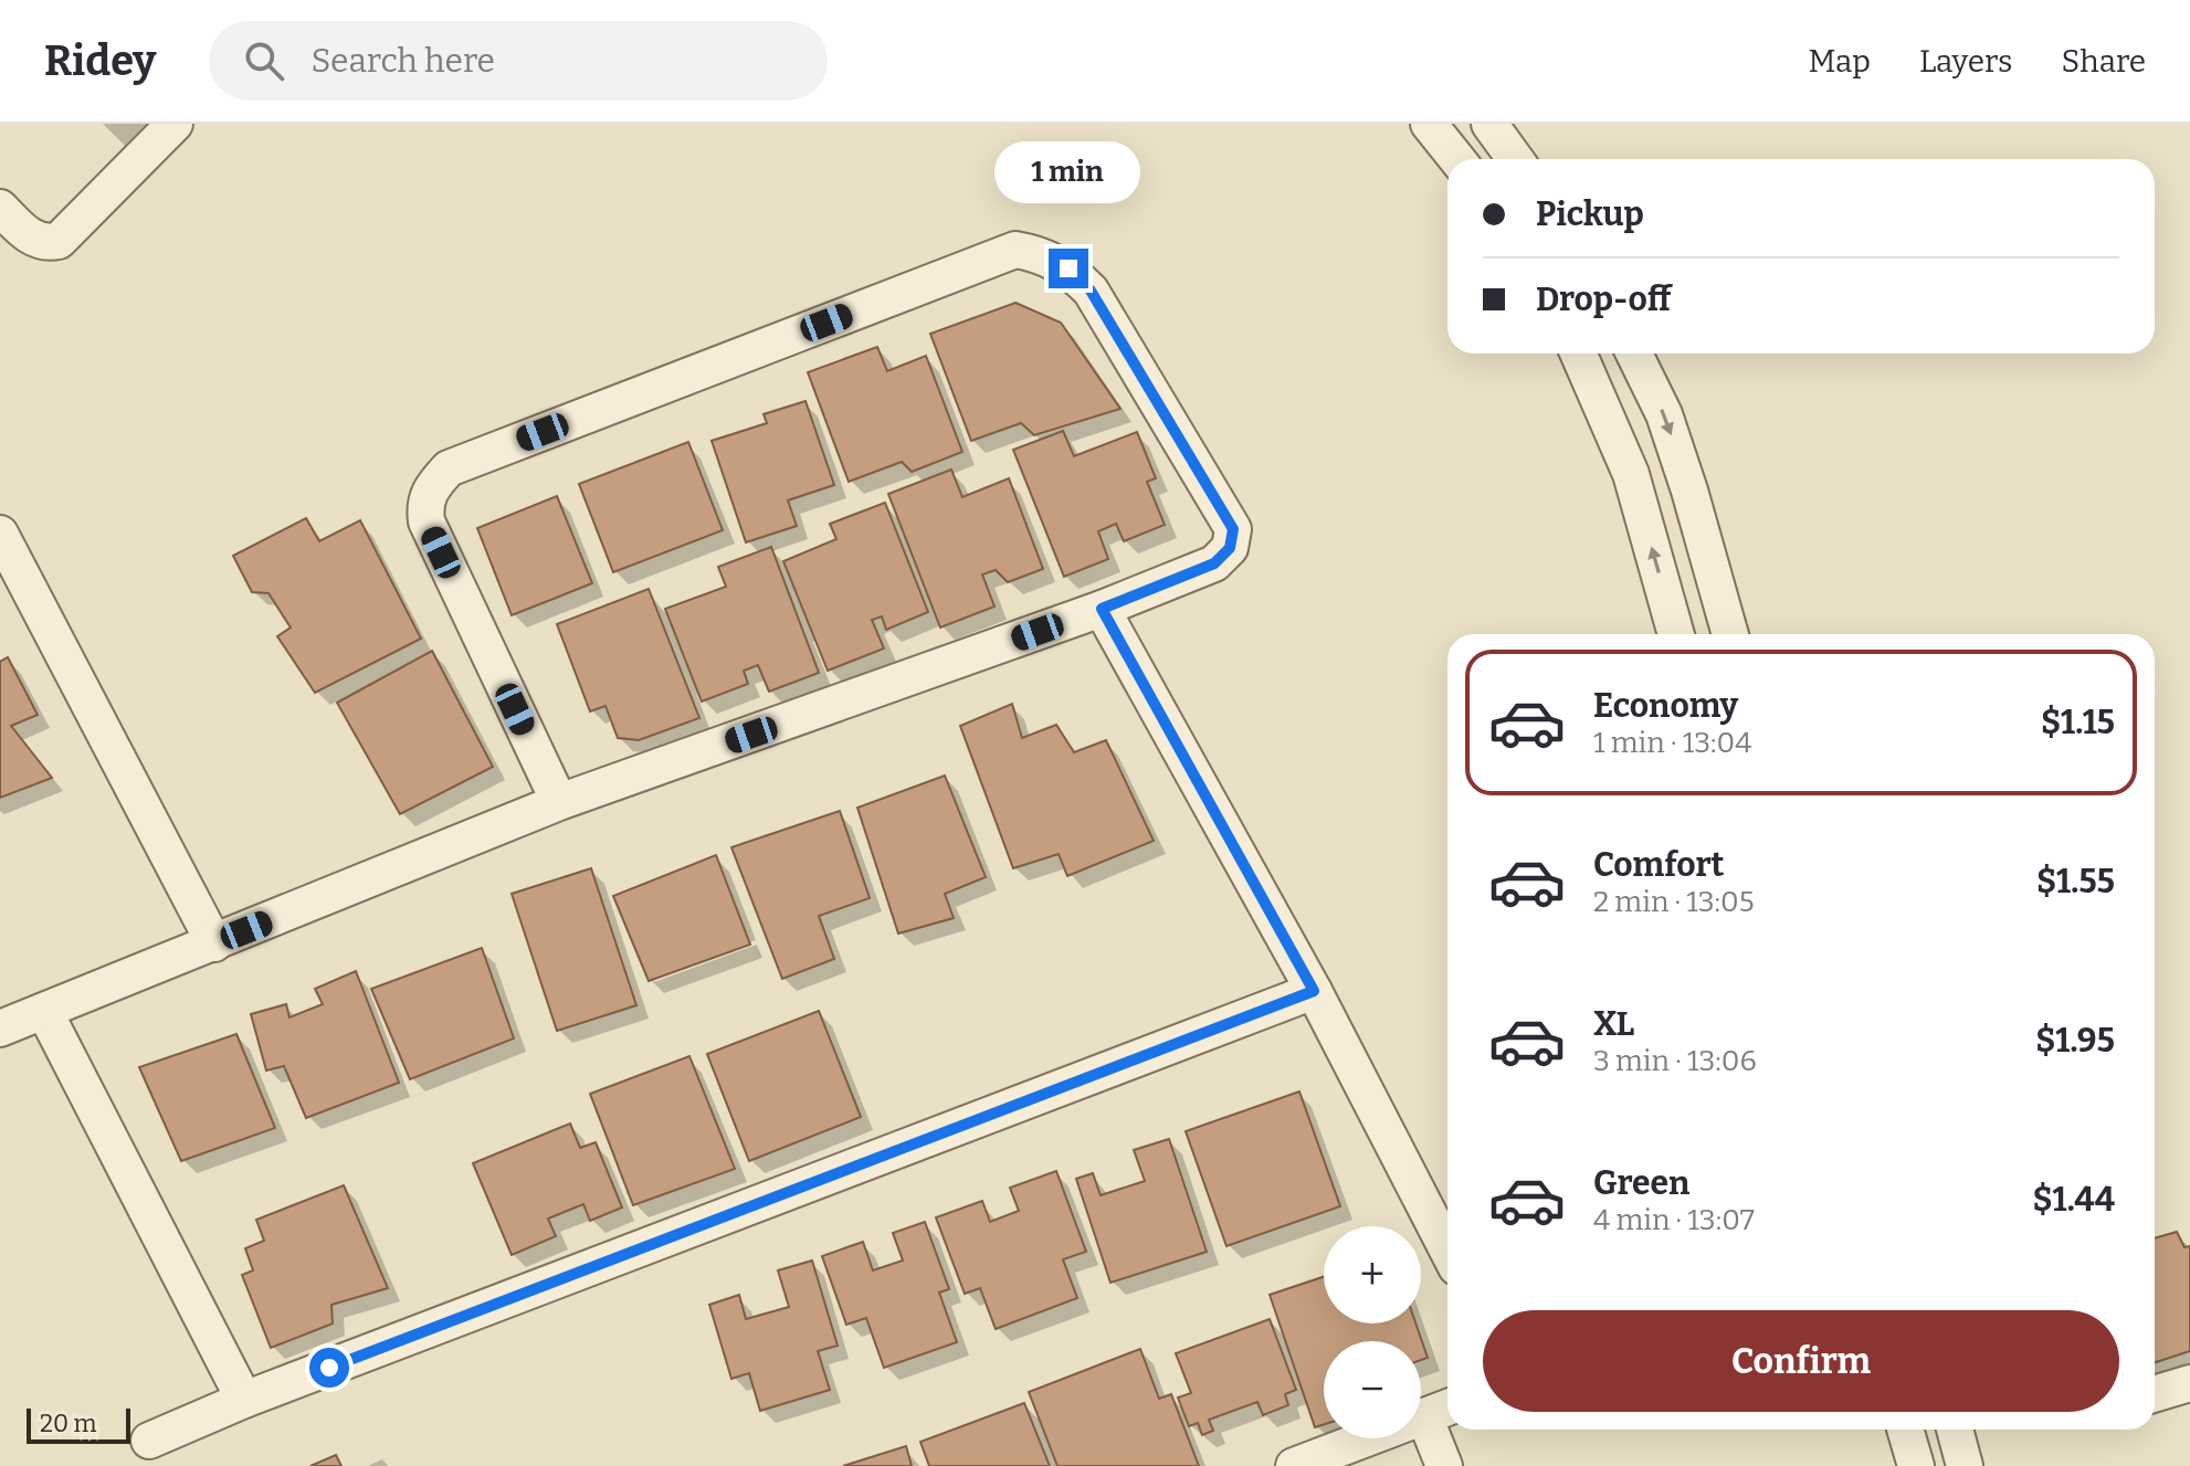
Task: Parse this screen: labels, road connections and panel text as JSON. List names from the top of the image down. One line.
{"scale_bar":"20 m","page":{"header":"Ridey","search":"Search here","nav":["Map","Layers","Share"],"bubble":"1 min","banner":["Pickup","Drop-off"],"list":[{"name":"Economy","note":"1 min · 13:04","value":"$1.15"},{"name":"Comfort","note":"2 min · 13:05","value":"$1.55"},{"name":"XL","note":"3 min · 13:06","value":"$1.95"},{"name":"Green","note":"4 min · 13:07","value":"$1.44"}],"map_buttons":["+","−"],"buttons":"Confirm","scale":"20 m"}}
